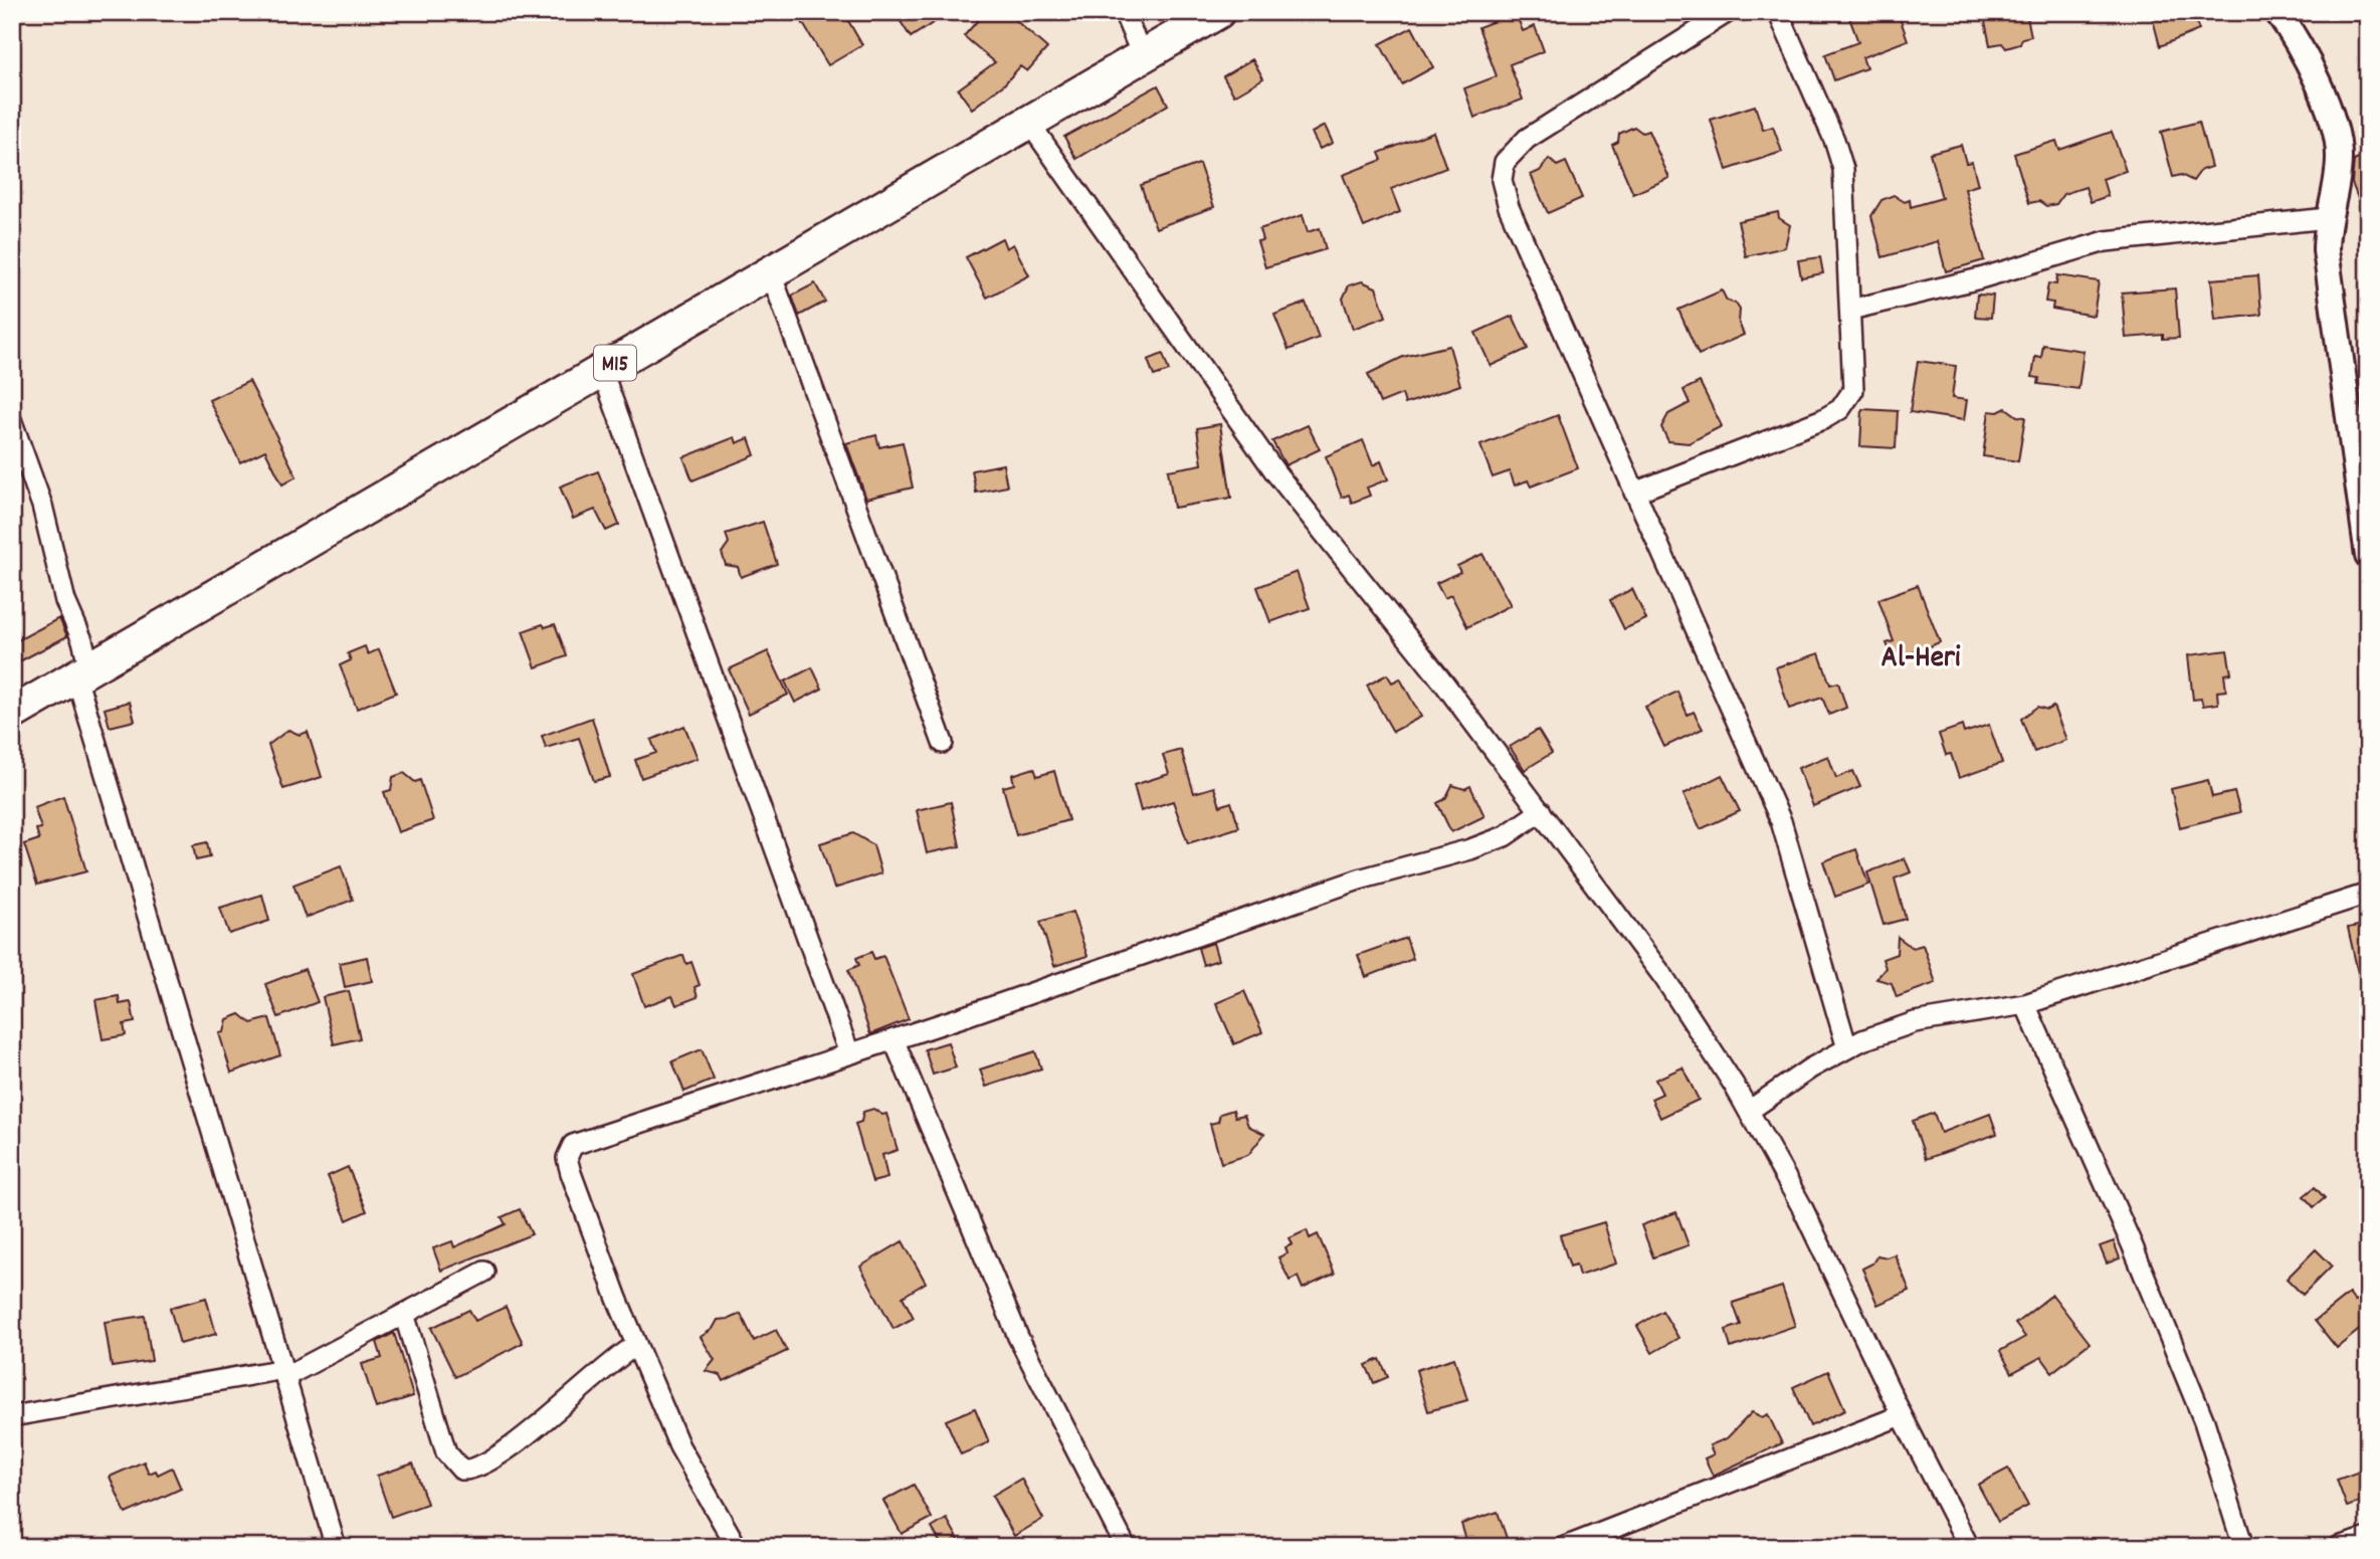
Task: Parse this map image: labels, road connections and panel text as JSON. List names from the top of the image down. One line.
{"streets":{"highway":["M15"]},"districts":["Al-Heri"]}
